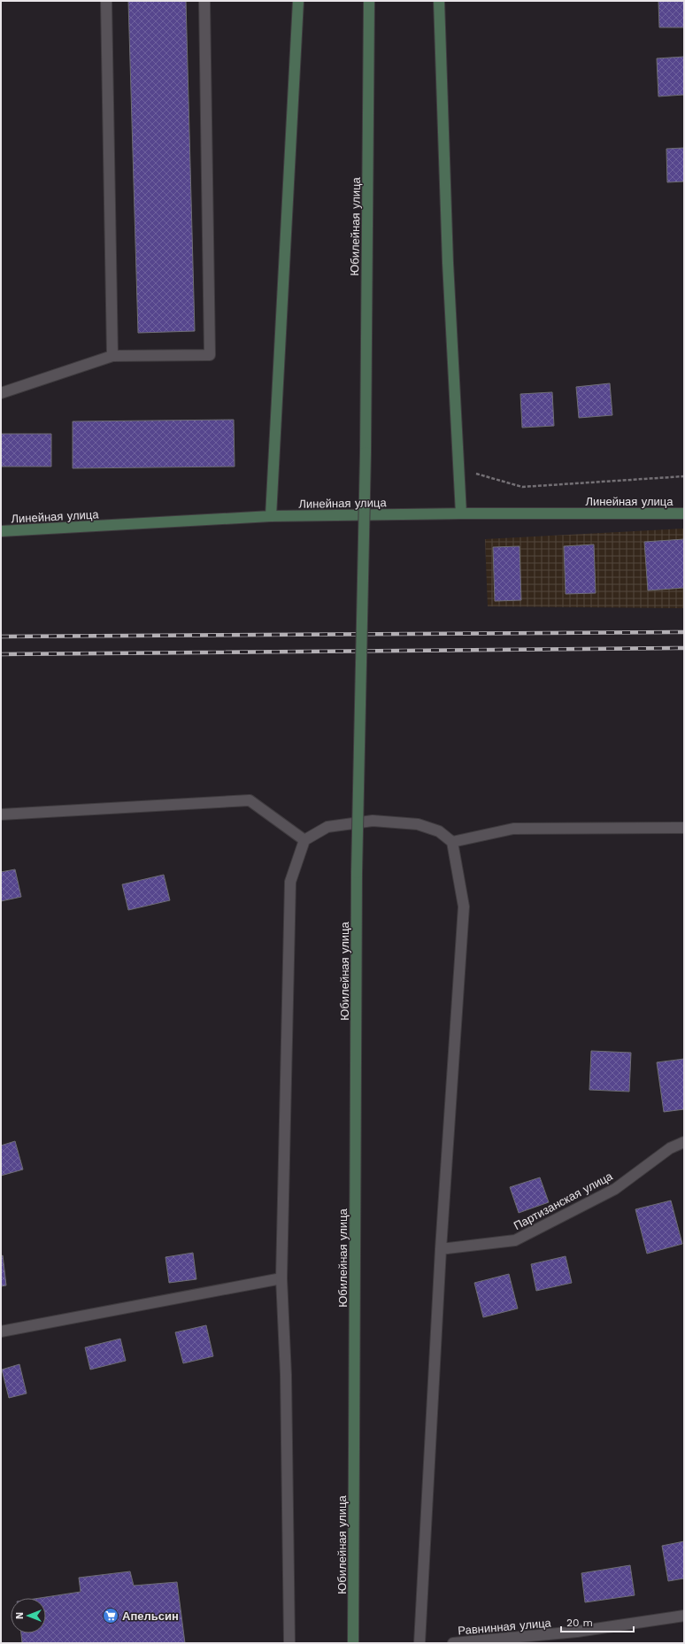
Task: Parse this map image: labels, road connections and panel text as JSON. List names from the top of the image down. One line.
{"streets":{"main road":["Юбилейная улица","Линейная улица"],"street":["Партизанская улица","Равнинная улица"]},"places":{"supermarket":["Апельсин"]},"scale_bar":"20 m","north":"left"}
